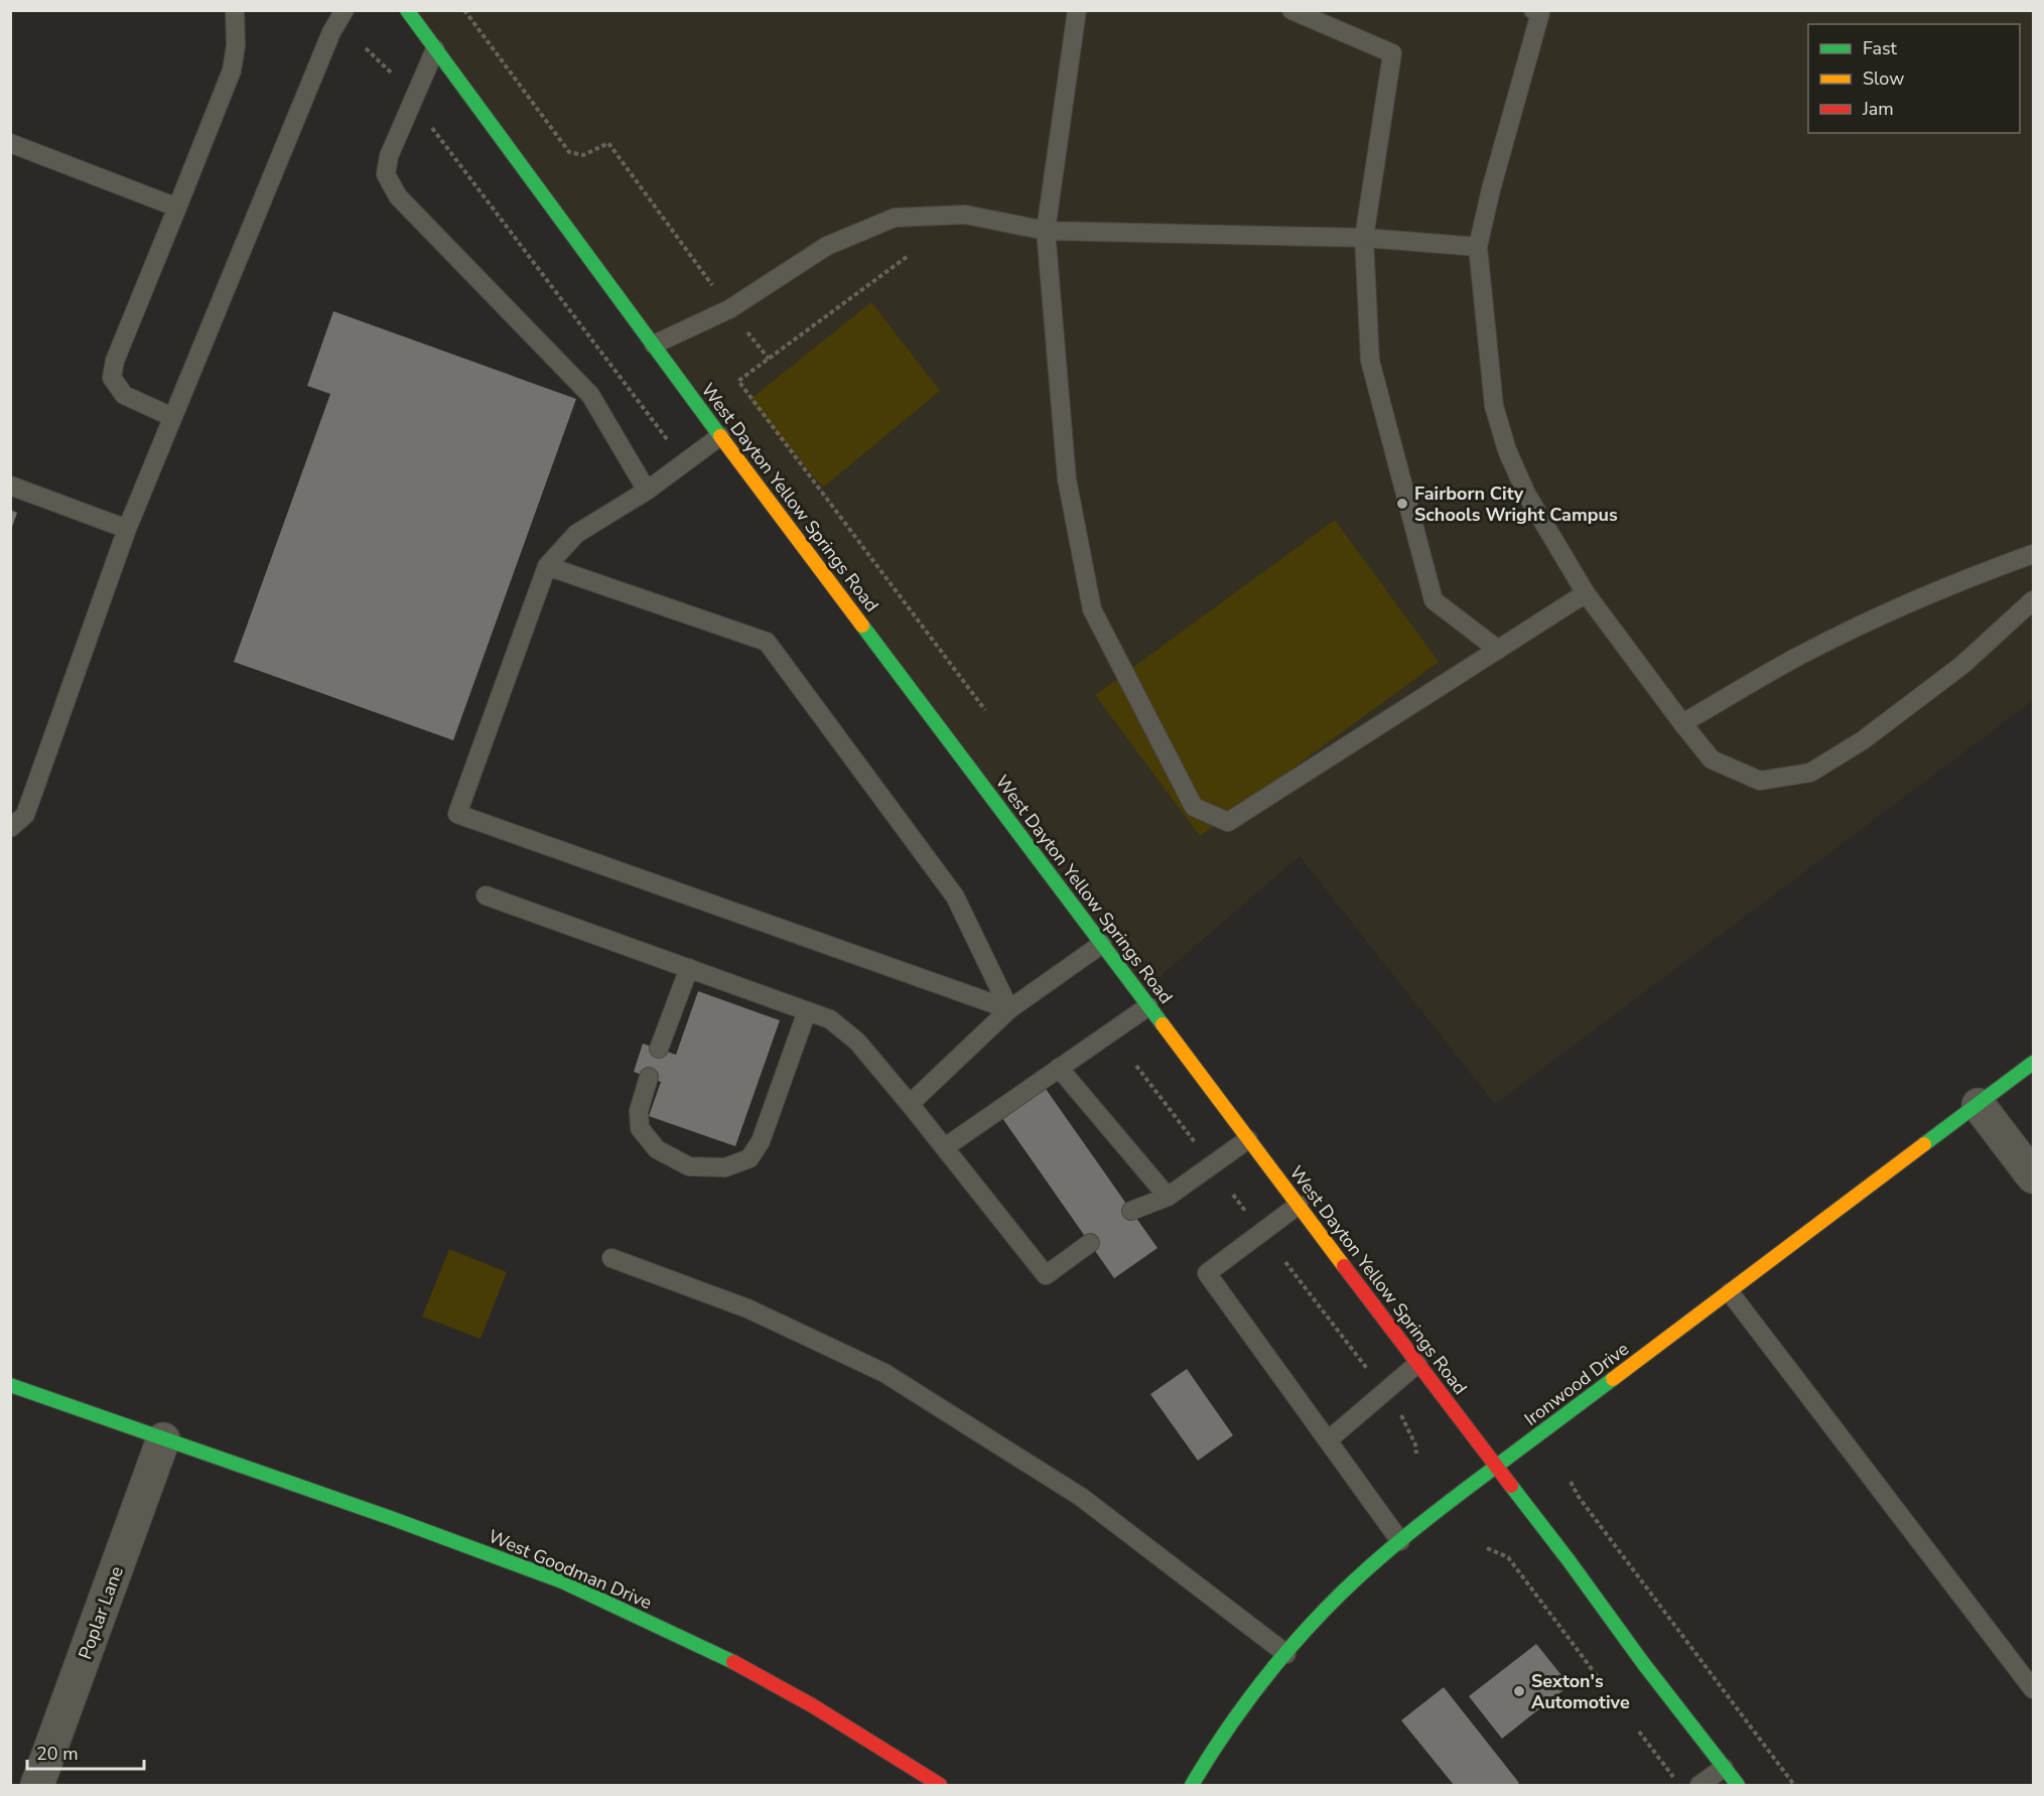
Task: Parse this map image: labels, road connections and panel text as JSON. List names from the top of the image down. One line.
{"streets":{"main road":["West Dayton Yellow Springs Road","Ironwood Drive","West Goodman Drive"],"street":["Poplar Lane"]},"crossings":[["West Dayton Yellow Springs Road","Ironwood Drive"],["West Goodman Drive","Poplar Lane"]],"places":["Fairborn City Schools Wright Campus","Sexton's Automotive"],"legend":["Fast","Slow","Jam"],"scale_bar":"20 m"}
